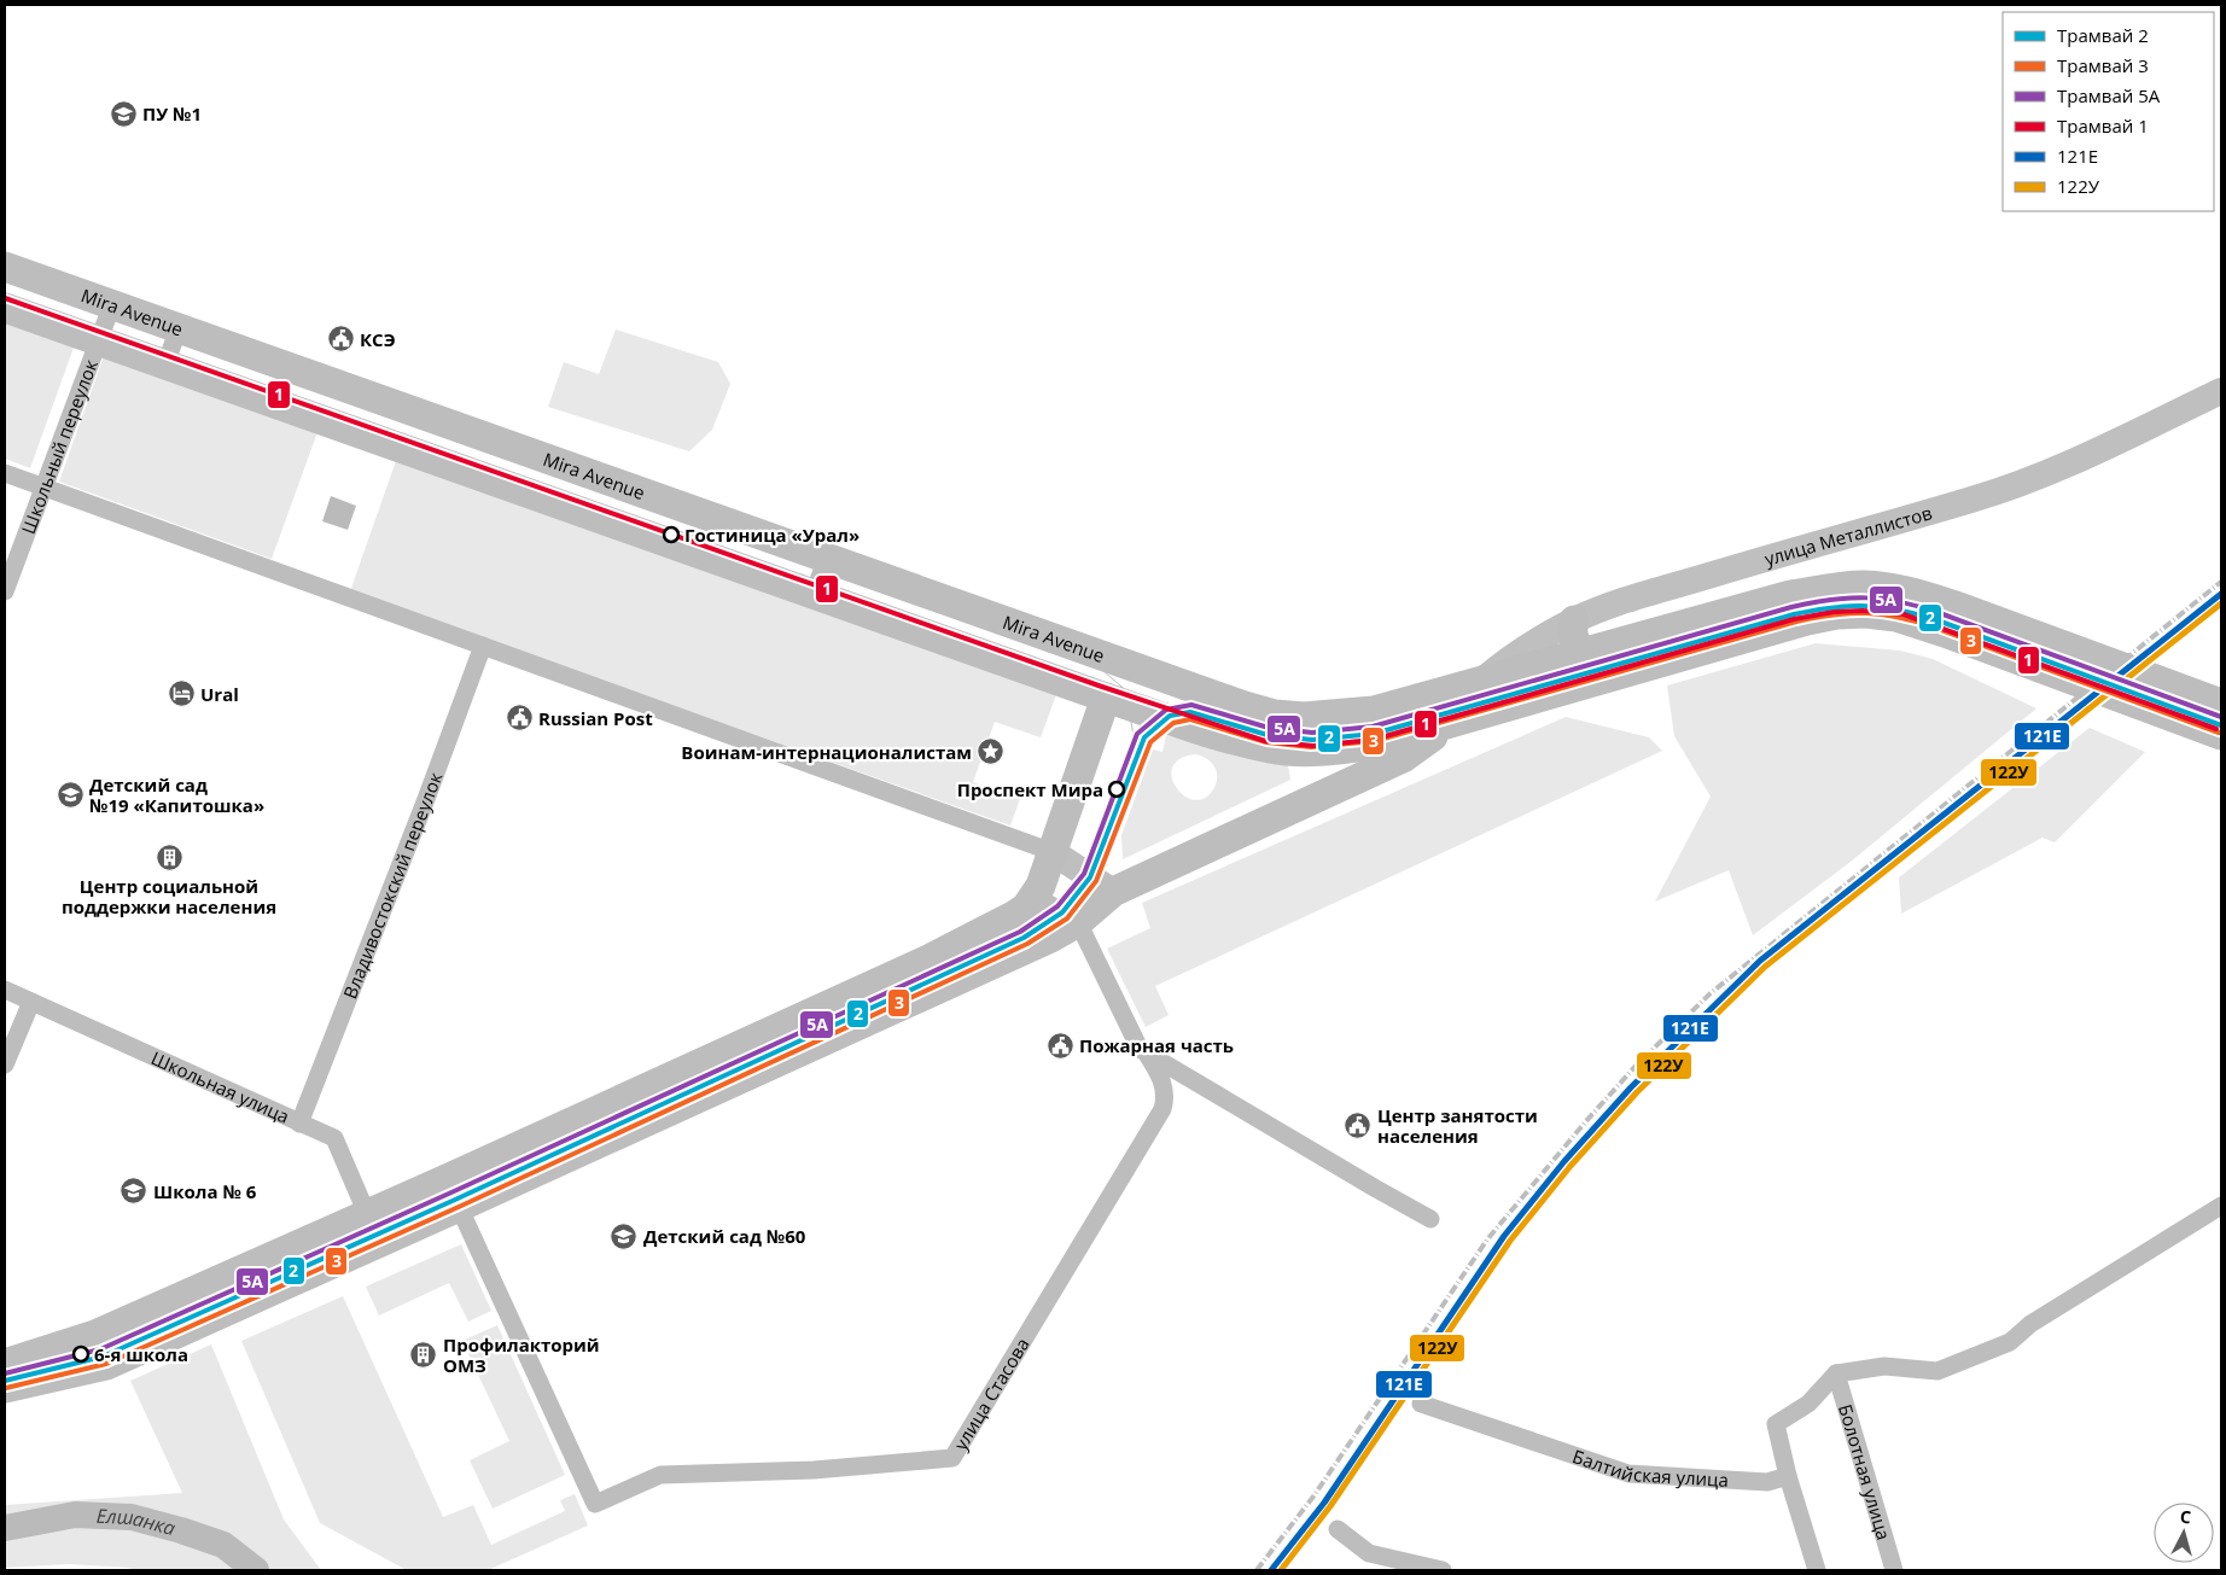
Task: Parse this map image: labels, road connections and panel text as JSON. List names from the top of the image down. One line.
{"streets":{"main road":["Mira Avenue","улица Металлистов"],"street":["Школьный переулок","Владивостокский переулок","Школьная улица","улица Стасова","Балтийская улица","Болотная улица"]},"crossings":[["Mira Avenue","Школьный переулок"],["Mira Avenue","улица Металлистов"],["Владивостокский переулок","Школьная улица"]],"water":["Елшанка"],"places":{"school or university":["ПУ №1","Детский сад №19 «Капитошка»","Школа № 6","Детский сад №60"],"public building":["КСЭ","Russian Post","Пожарная часть","Центр занятости населения"],"other":["Гостиница «Урал»","Проспект Мира","6-я школа"],"hotel":["Ural"],"place":["Воинам-интернационалистам"],"building":["Центр социальной поддержки населения","Профилакторий ОМЗ"]},"lines":["tram line 1","transit line 121Е","tram line 5А","transit line 122У","tram line 2","tram line 3"],"legend":["Трамвай 2","Трамвай 3","Трамвай 5А","Трамвай 1","121Е","122У"],"north":"top"}
